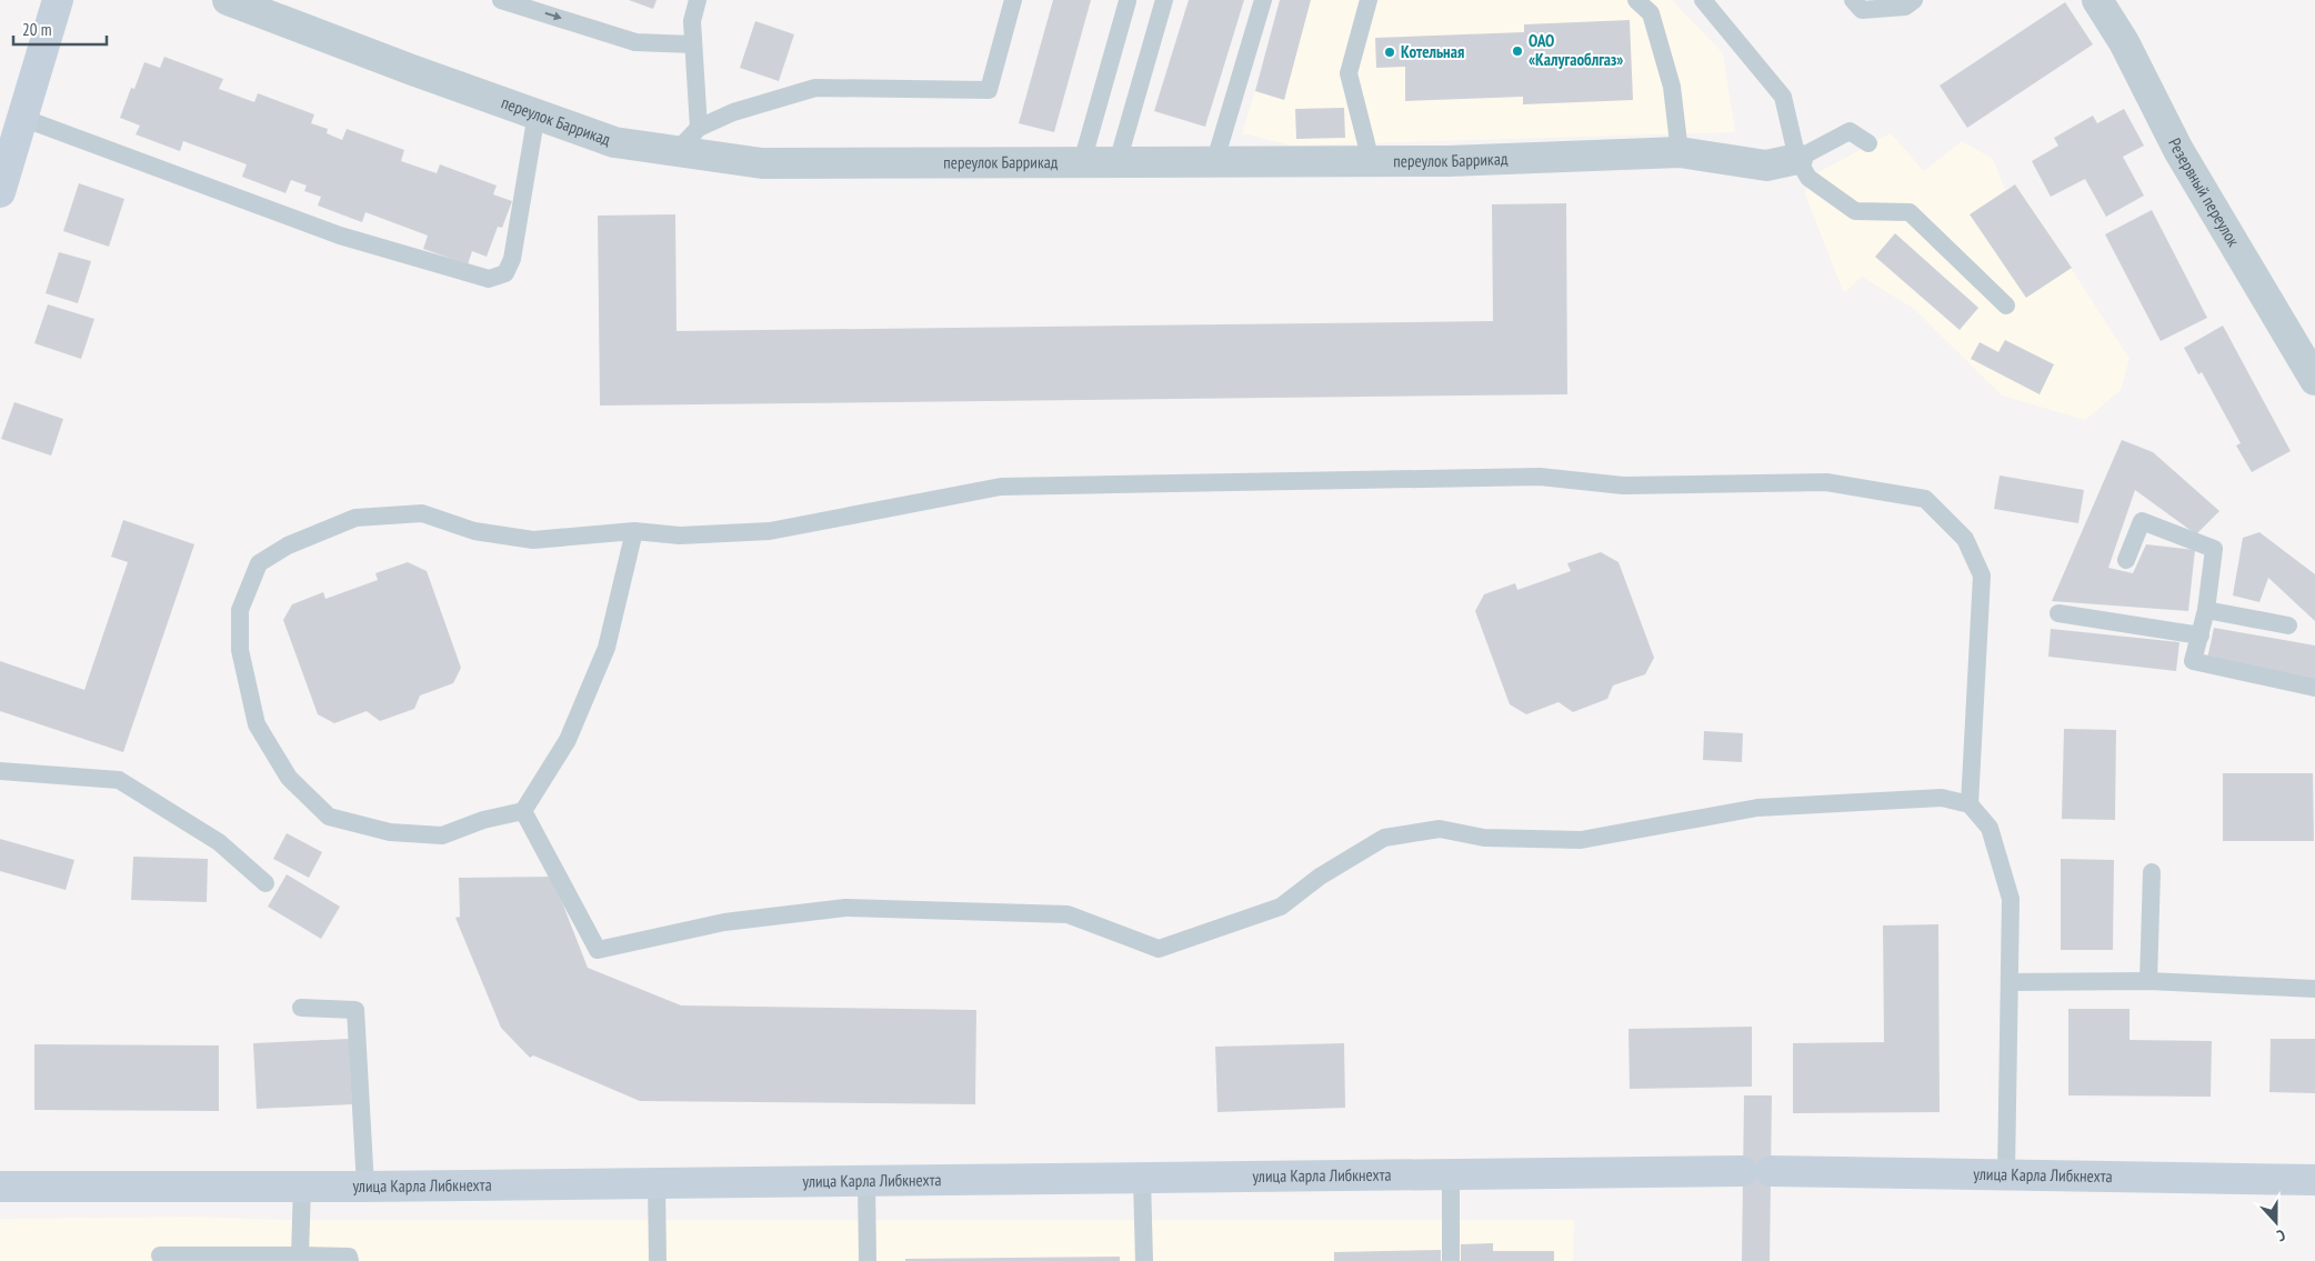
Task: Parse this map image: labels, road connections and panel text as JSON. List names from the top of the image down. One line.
{"streets":{"main road":["улица Карла Либкнехта"],"street":["переулок Баррикад","Резервный переулок"]},"places":["ОАО «Калугаоблгаз»","Котельная"],"scale_bar":"20 m","north":"bottom"}
